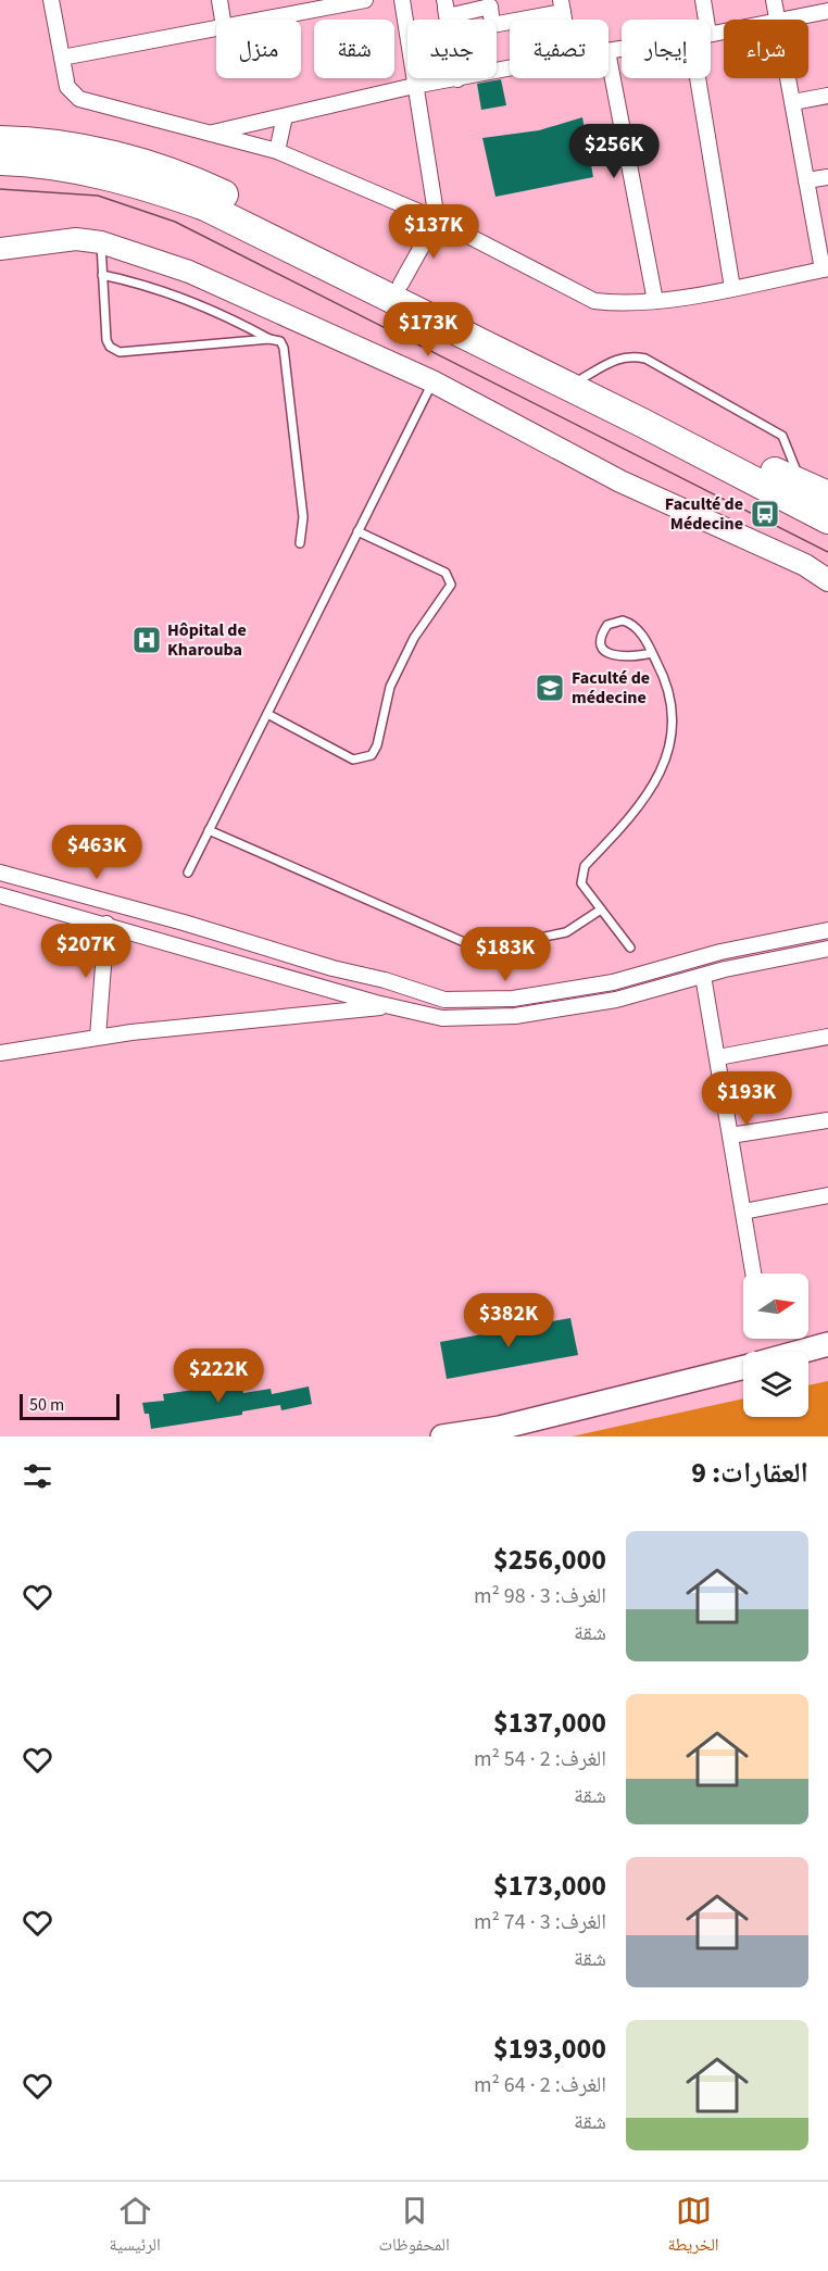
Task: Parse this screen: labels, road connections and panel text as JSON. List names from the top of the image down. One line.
{"places":{"bus stop":["Faculté de Médecine"],"hospital":["Hôpital de Kharouba"],"school or university":["Faculté de médecine"]},"scale_bar":"50 m","north":"right","page":{"chip":["شراء","إيجار","تصفية","جديد","شقة","منزل"],"price":["$256K","$137K","$173K","$463K","$207K","$183K","$193K","$382K","$222K"],"scale":"50 m","heading":"العقارات: 9","list":[{"name":"$256,000","note":"الغرف: 3 · 98 m² · شقة"},{"name":"$137,000","note":"الغرف: 2 · 54 m² · شقة"},{"name":"$173,000","note":"الغرف: 3 · 74 m² · شقة"},{"name":"$193,000","note":"الغرف: 2 · 64 m² · شقة"}],"tabs":["الخريطة","المحفوظات","الرئيسية"]}}
